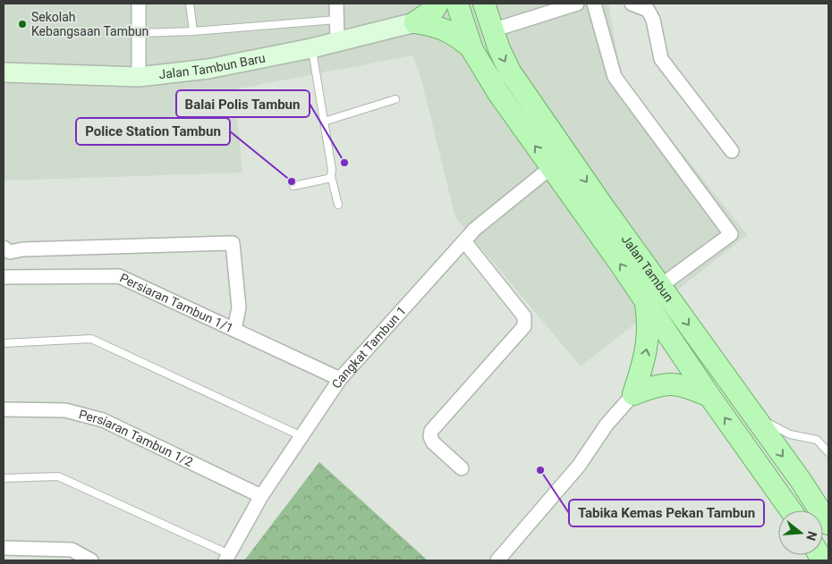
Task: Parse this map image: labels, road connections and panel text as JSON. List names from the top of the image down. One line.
{"streets":{"main road":["Jalan Tambun Baru","Jalan Tambun"],"street":["Persiaran Tambun 1/1","Cangkat Tambun 1","Persiaran Tambun 1/2"]},"crossings":[["Jalan Tambun","Cangkat Tambun 1"],["Persiaran Tambun 1/1","Cangkat Tambun 1"],["Cangkat Tambun 1","Persiaran Tambun 1/2"]],"places":["Sekolah Kebangsaan Tambun","Balai Polis Tambun","Police Station Tambun","Tabika Kemas Pekan Tambun"],"north":"right"}
